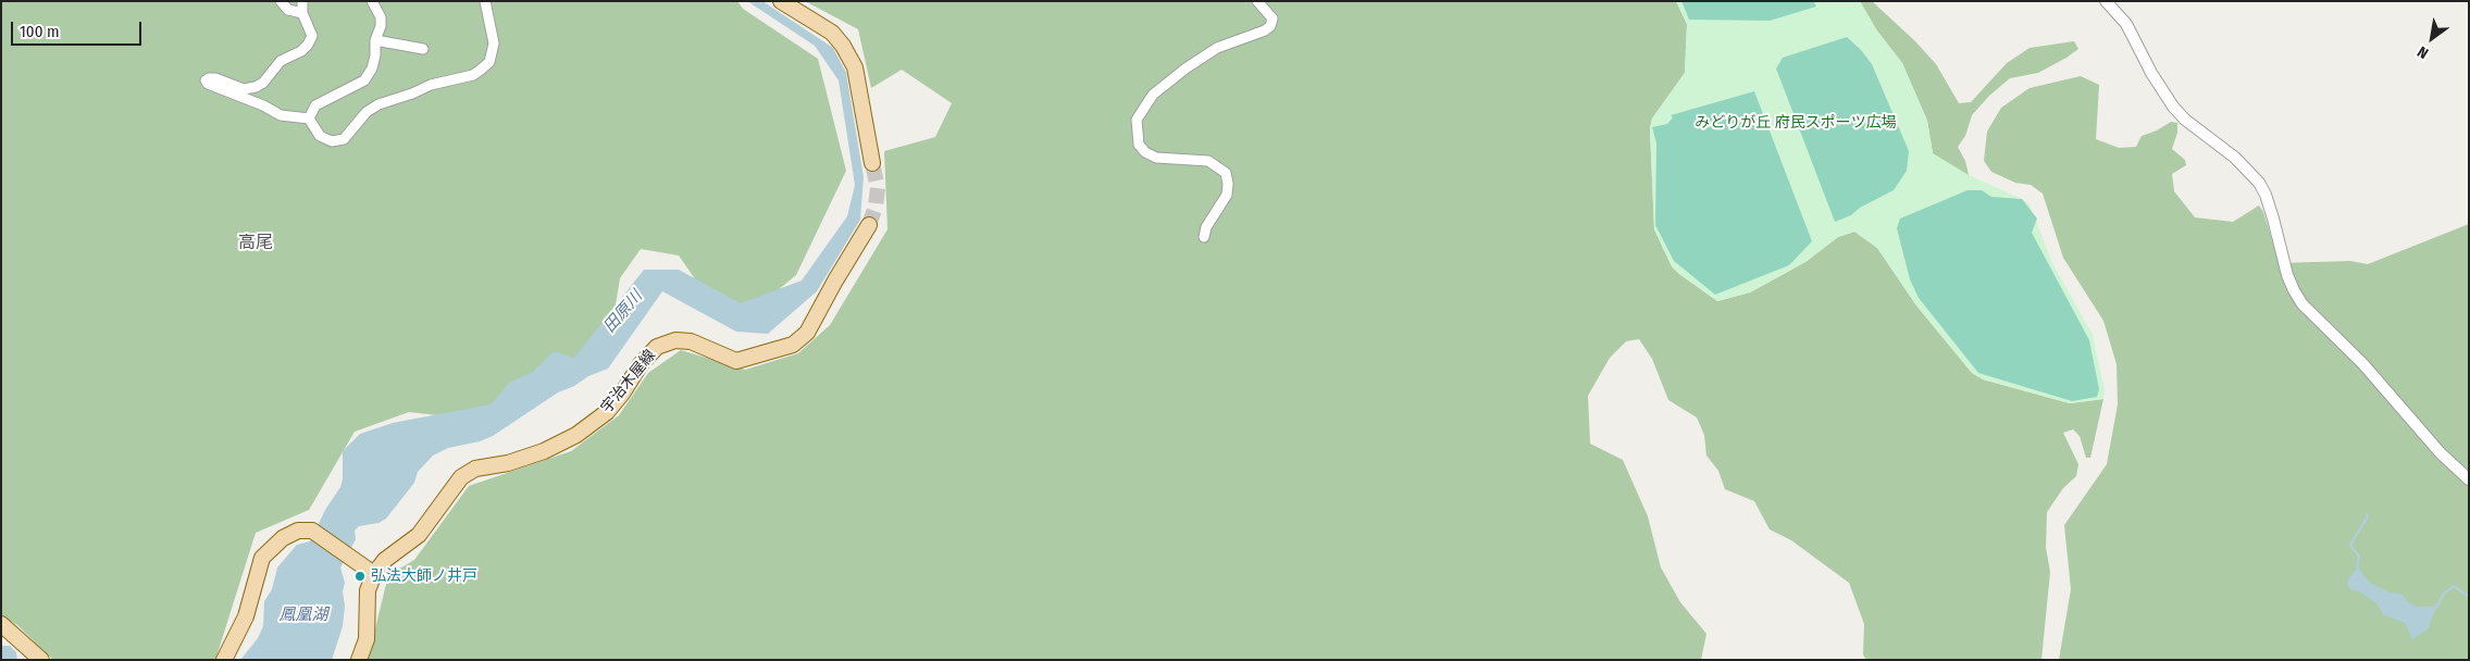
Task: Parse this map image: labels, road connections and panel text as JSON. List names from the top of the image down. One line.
{"streets":{"main road":["宇治木屋線"]},"districts":["高尾"],"water":["田原川","鳳凰湖"],"parks":["みどりが丘 府民スポーツ広場"],"places":["弘法大師ノ井戸"],"scale_bar":"100 m","north":"bottom left"}
